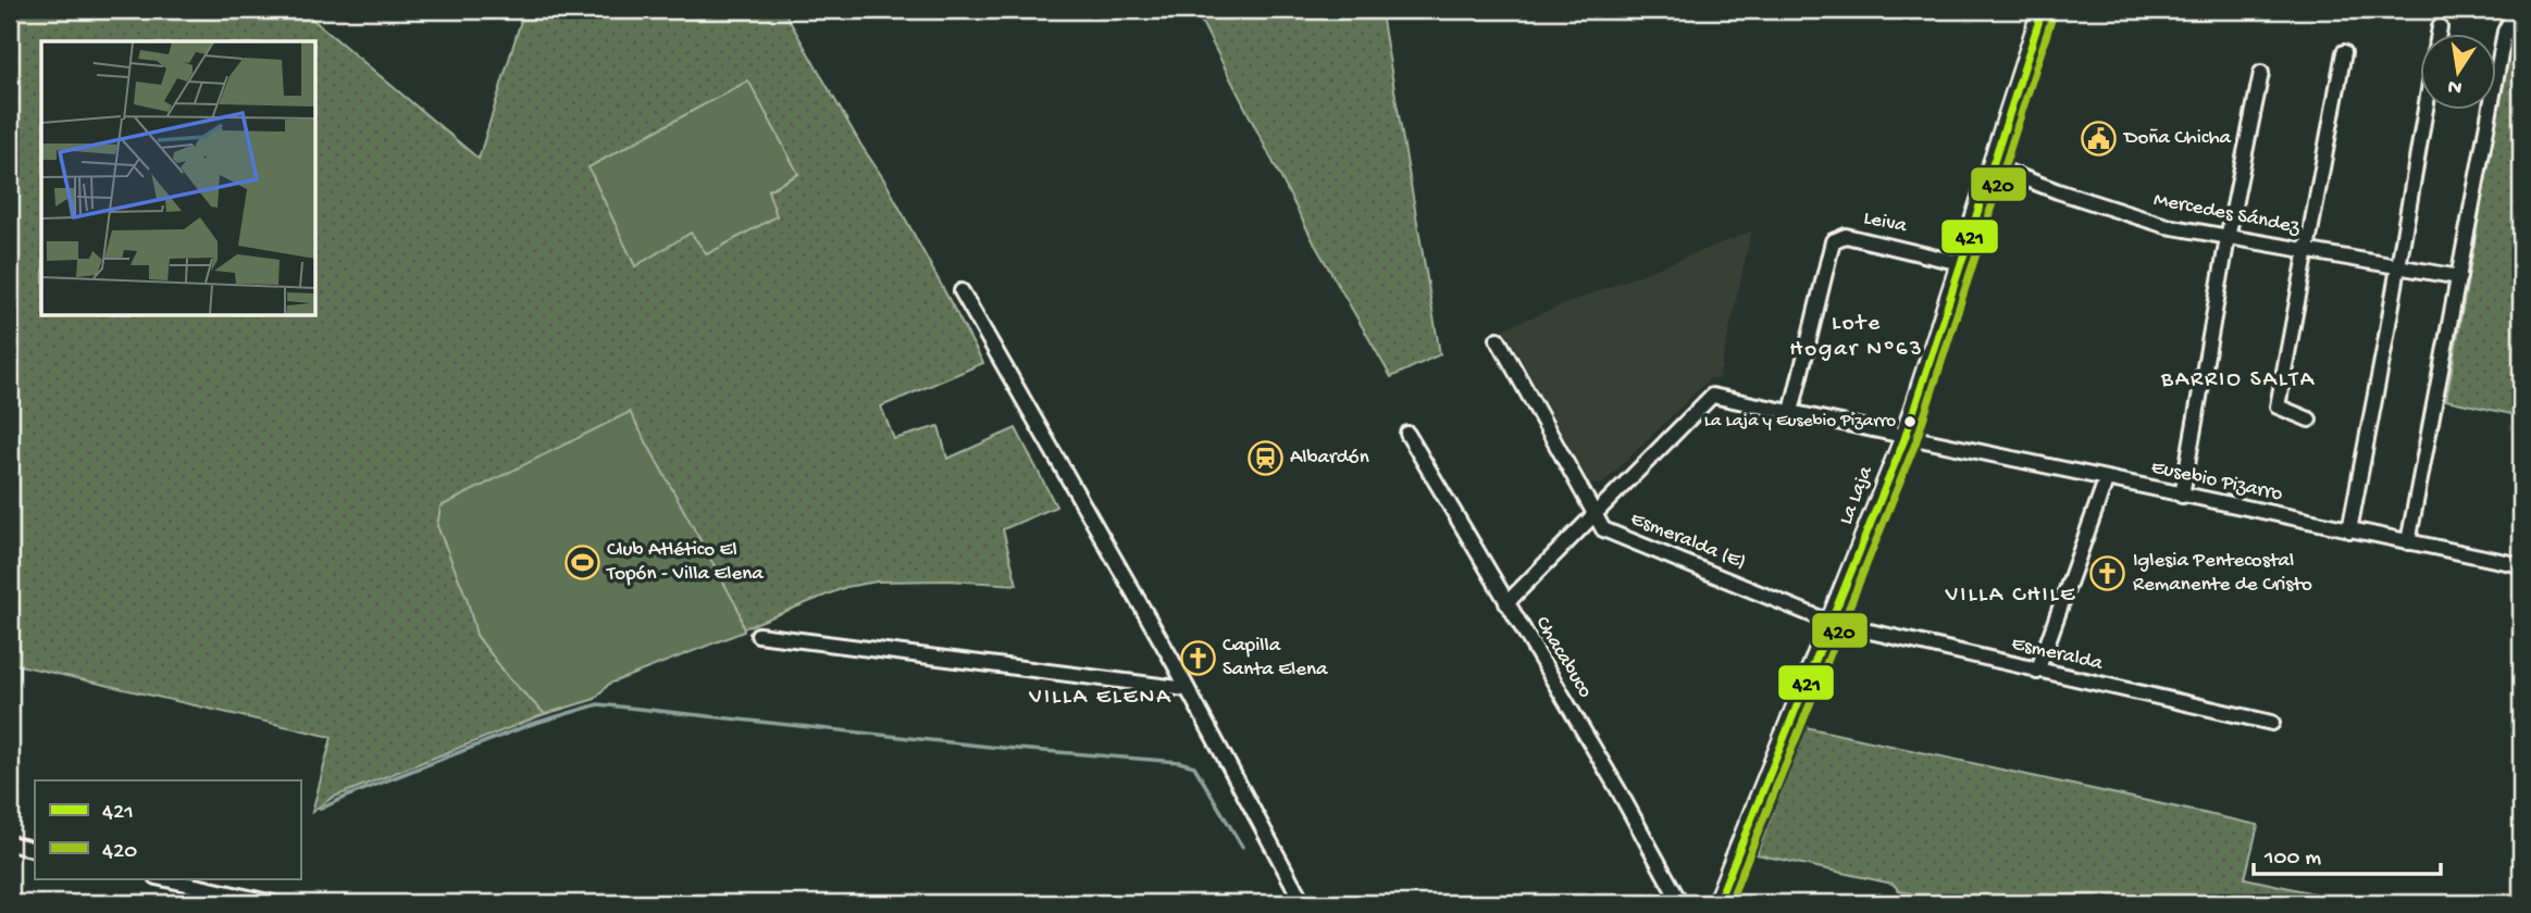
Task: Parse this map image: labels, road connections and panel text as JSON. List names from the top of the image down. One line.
{"streets":{"main road":["La Laja"],"street":["Mercedes Sández","Leiva","Eusebio Pizarro","Esmeralda (E)","Esmeralda","Chacabuco"]},"crossings":[["Mercedes Sández","La Laja"],["Leiva","Eusebio Pizarro"],["Leiva","La Laja"],["Eusebio Pizarro","La Laja"],["Eusebio Pizarro","Esmeralda (E)"],["La Laja","Esmeralda (E)"],["La Laja","Esmeralda"],["Esmeralda (E)","Esmeralda"]],"districts":["Lote Hogar Nº63","BARRIO SALTA","VILLA CHILE","VILLA ELENA"],"places":{"public building":["Doña Chicha"],"other":["La Laja y Eusebio Pizarro"],"station":["Albardón"],"sports":["Club Atlético El Topón - Villa Elena"],"church":["Iglesia Pentecostal Remanente de Cristo","Capilla Santa Elena"]},"lines":["transit line 421","transit line 420"],"legend":["421","420"],"scale_bar":"100 m","north":"bottom"}
